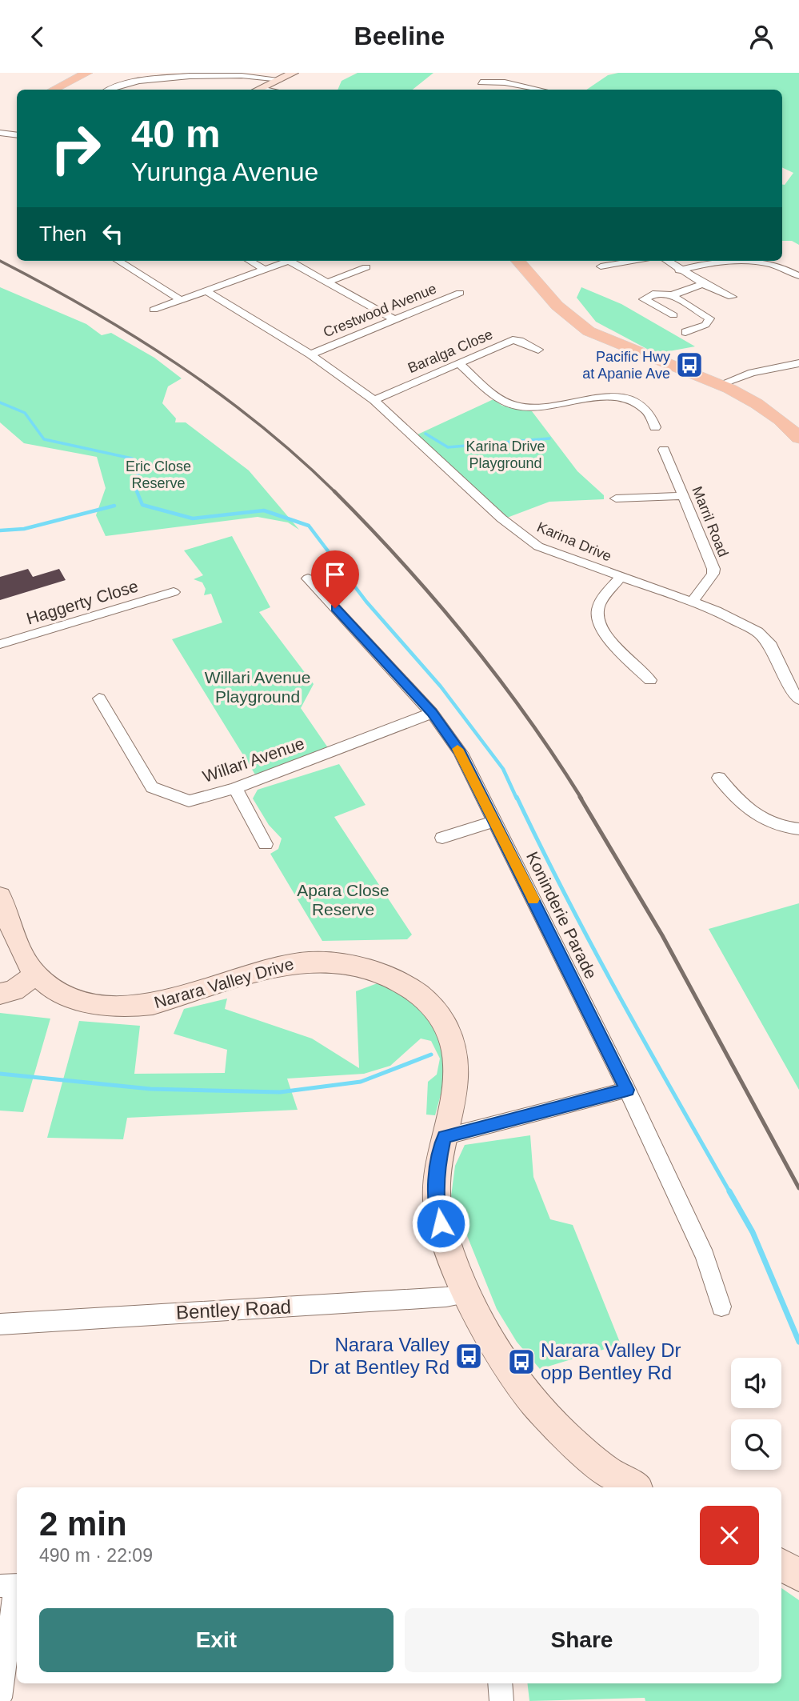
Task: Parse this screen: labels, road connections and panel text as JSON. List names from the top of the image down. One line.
{"streets":{"main road":["Narara Valley Drive"],"street":["Crestwood Avenue","Baralga Close","Marril Road","Karina Drive","Haggerty Close","Willari Avenue","Koninderie Parade","Bentley Road"]},"crossings":[["Crestwood Avenue","Karina Drive"],["Baralga Close","Karina Drive"],["Marril Road","Karina Drive"],["Willari Avenue","Koninderie Parade"],["Narara Valley Drive","Bentley Road"]],"parks":["Karina Drive Playground","Eric Close Reserve","Willari Avenue Playground","Apara Close Reserve"],"places":{"bus stop":["Pacific Hwy at Apanie Ave","Narara Valley Dr at Bentley Rd","Narara Valley Dr opp Bentley Rd"]},"page":{"header":"Beeline","turn":["40 m","Yurunga Avenue"],"then":"Then","heading":["2 min","490 m · 22:09"],"buttons":["Exit","Share"]}}
